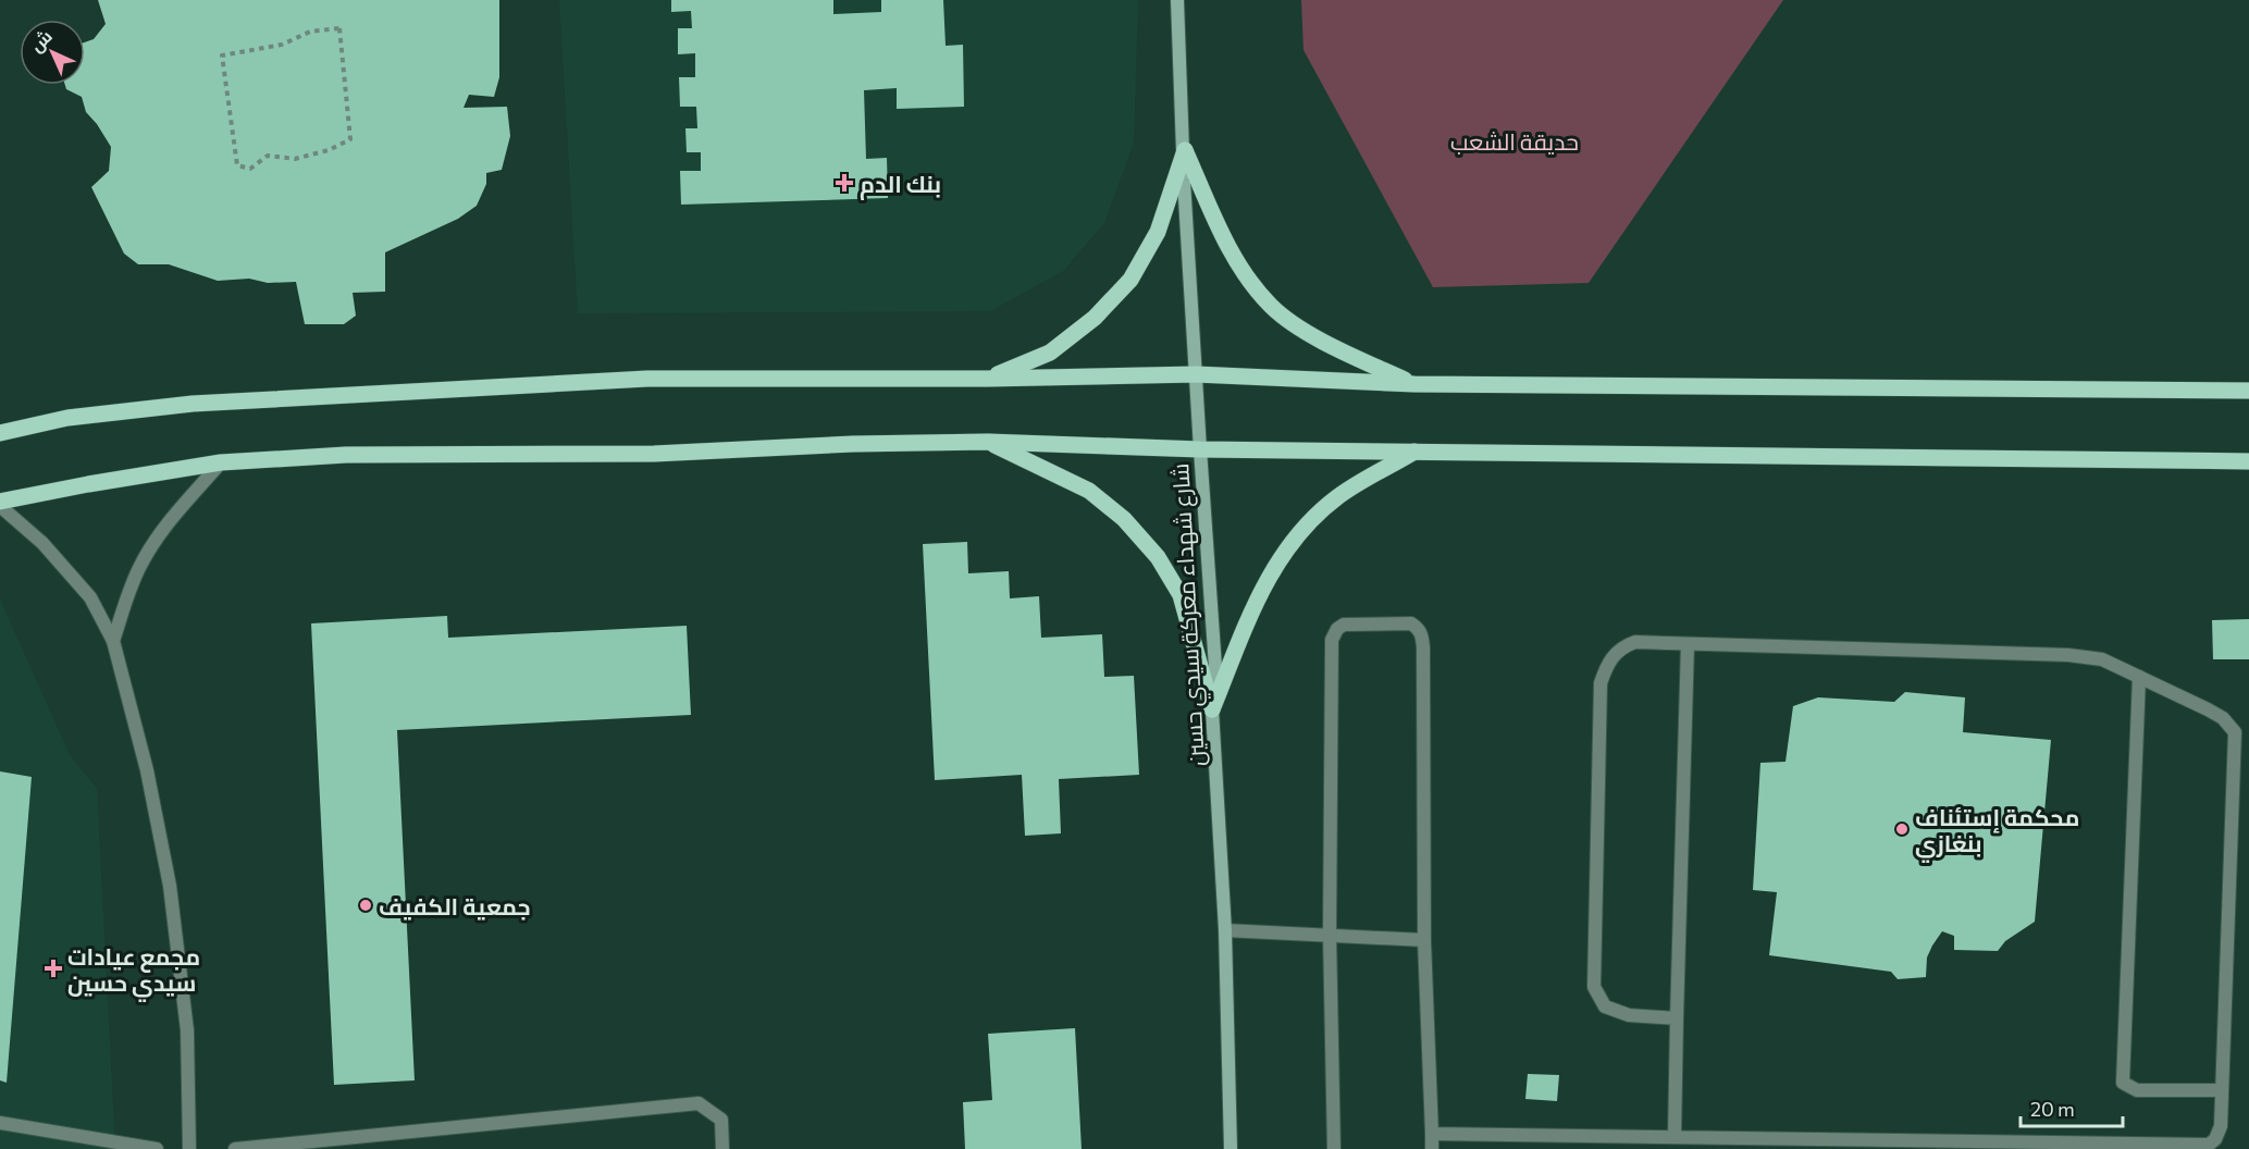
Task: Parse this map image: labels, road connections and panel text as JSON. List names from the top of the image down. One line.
{"streets":{"main road":["شارع شهداء معركة سيدي حسين"]},"parks":["حديقة الشعب"],"places":{"health":["بنك الدم","مجمع عيادات سيدي حسين"],"other":["محكمة إستئناف بنغازي","جمعية الكفيف"]},"scale_bar":"20 m","north":"top left"}
